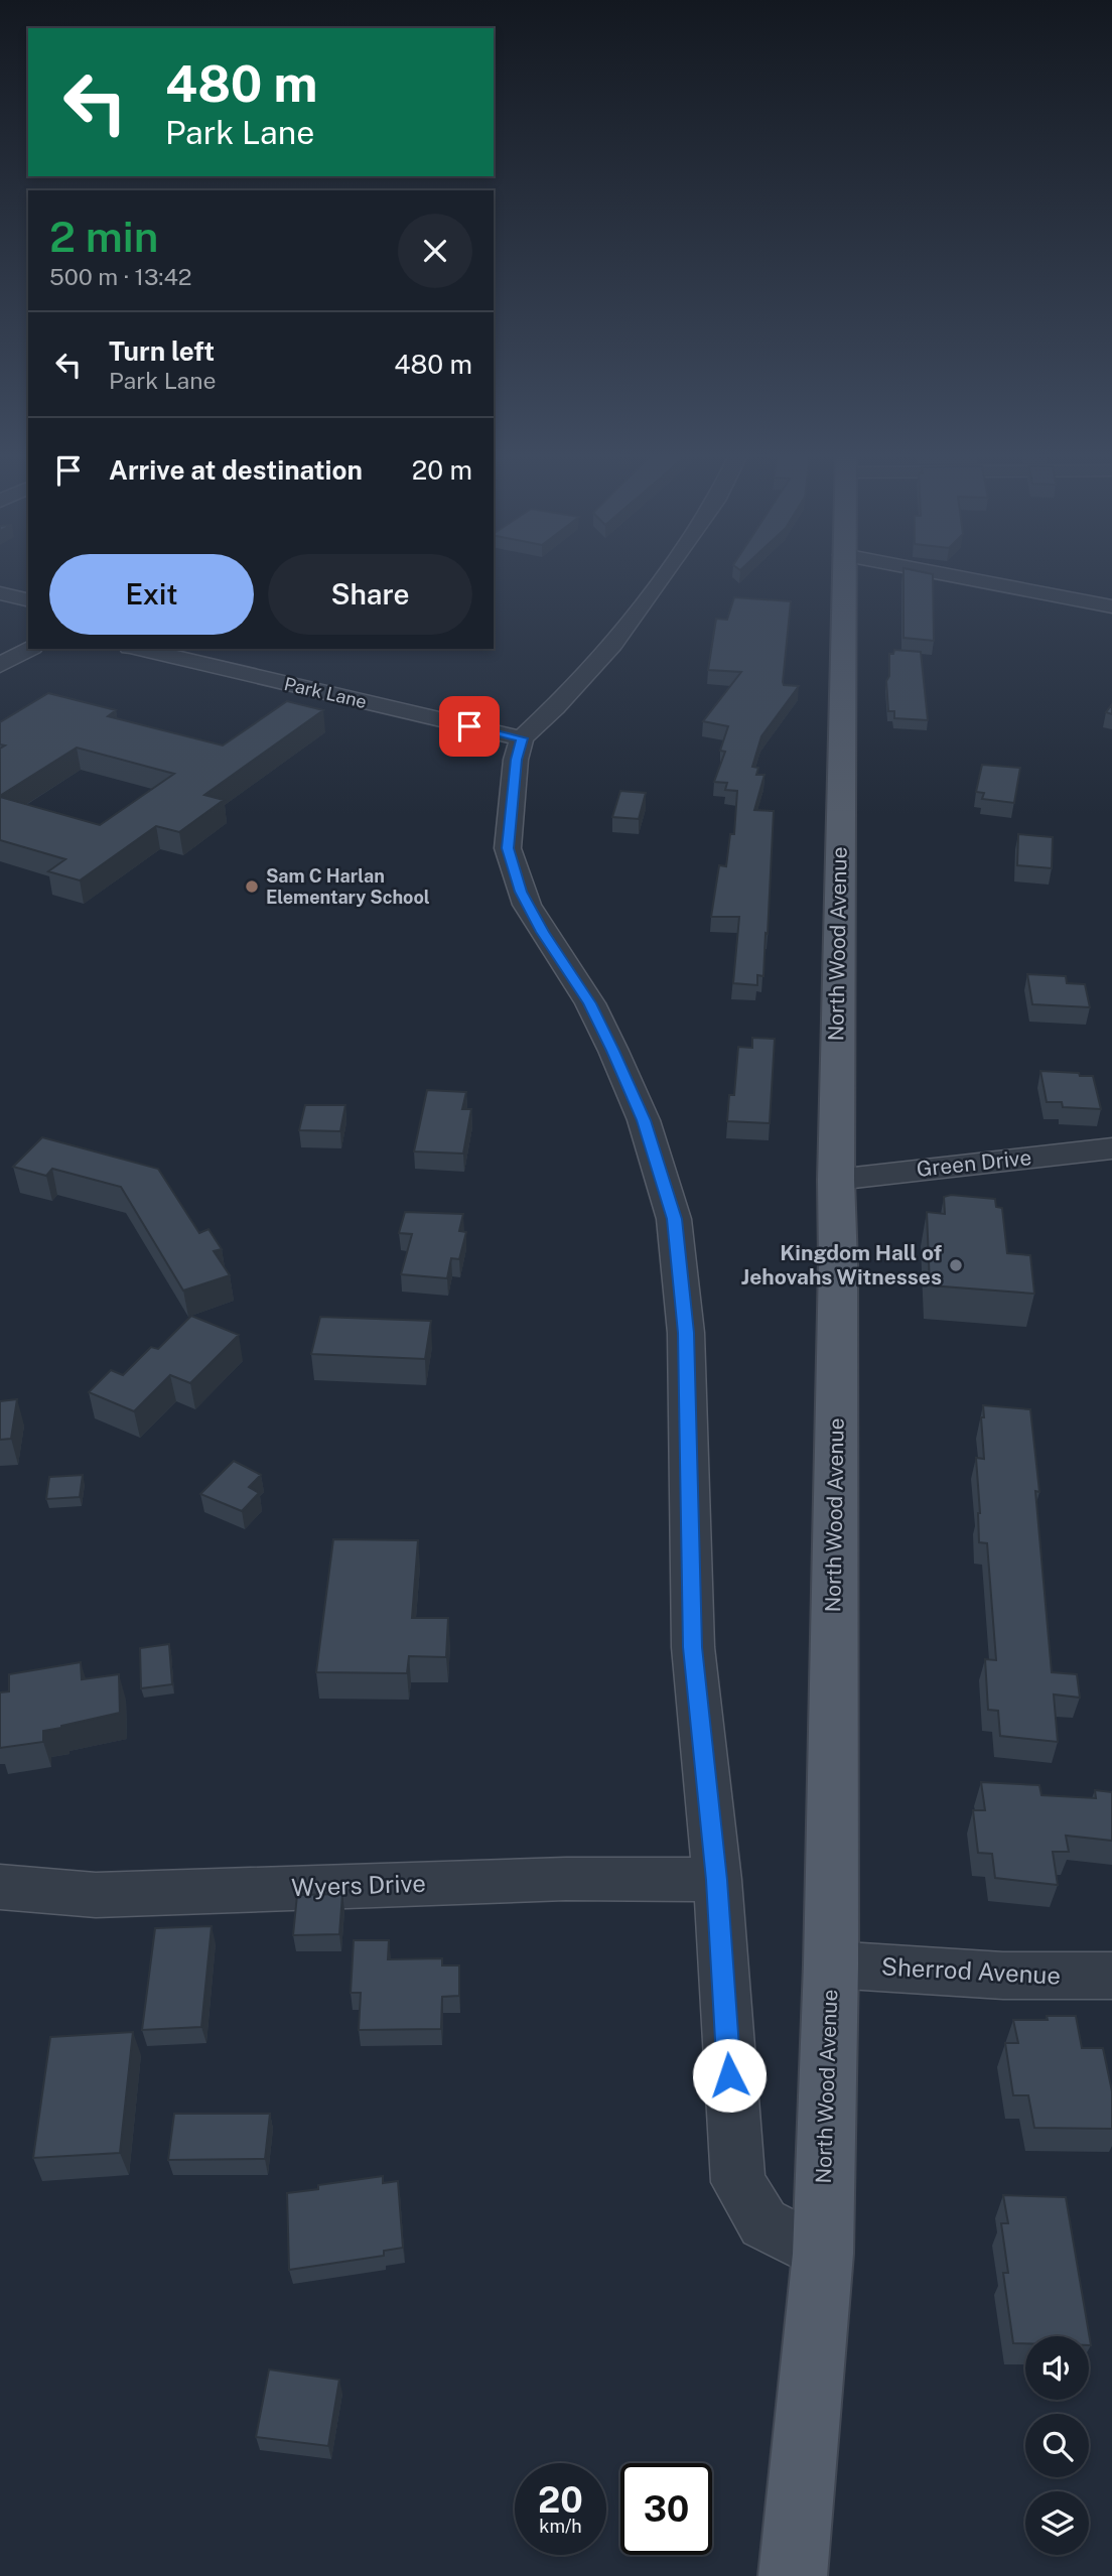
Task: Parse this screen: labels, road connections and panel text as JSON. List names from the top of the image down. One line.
{"streets":{"main road":["North Wood Avenue"],"street":["Park Lane","Green Drive","Wyers Drive","Sherrod Avenue"]},"crossings":[["North Wood Avenue","Green Drive"],["North Wood Avenue","Sherrod Avenue"]],"places":["Sam C Harlan Elementary School","Kingdom Hall of Jehovahs Witnesses"],"page":{"turn":["480 m","Park Lane"],"heading":["2 min","500 m · 13:42"],"list":[{"name":"Turn left","note":"Park Lane","value":"480 m"},{"name":"Arrive at destination","value":"20 m"}],"buttons":["Exit","Share"],"speed":"20 km/h","limit":"30"}}
